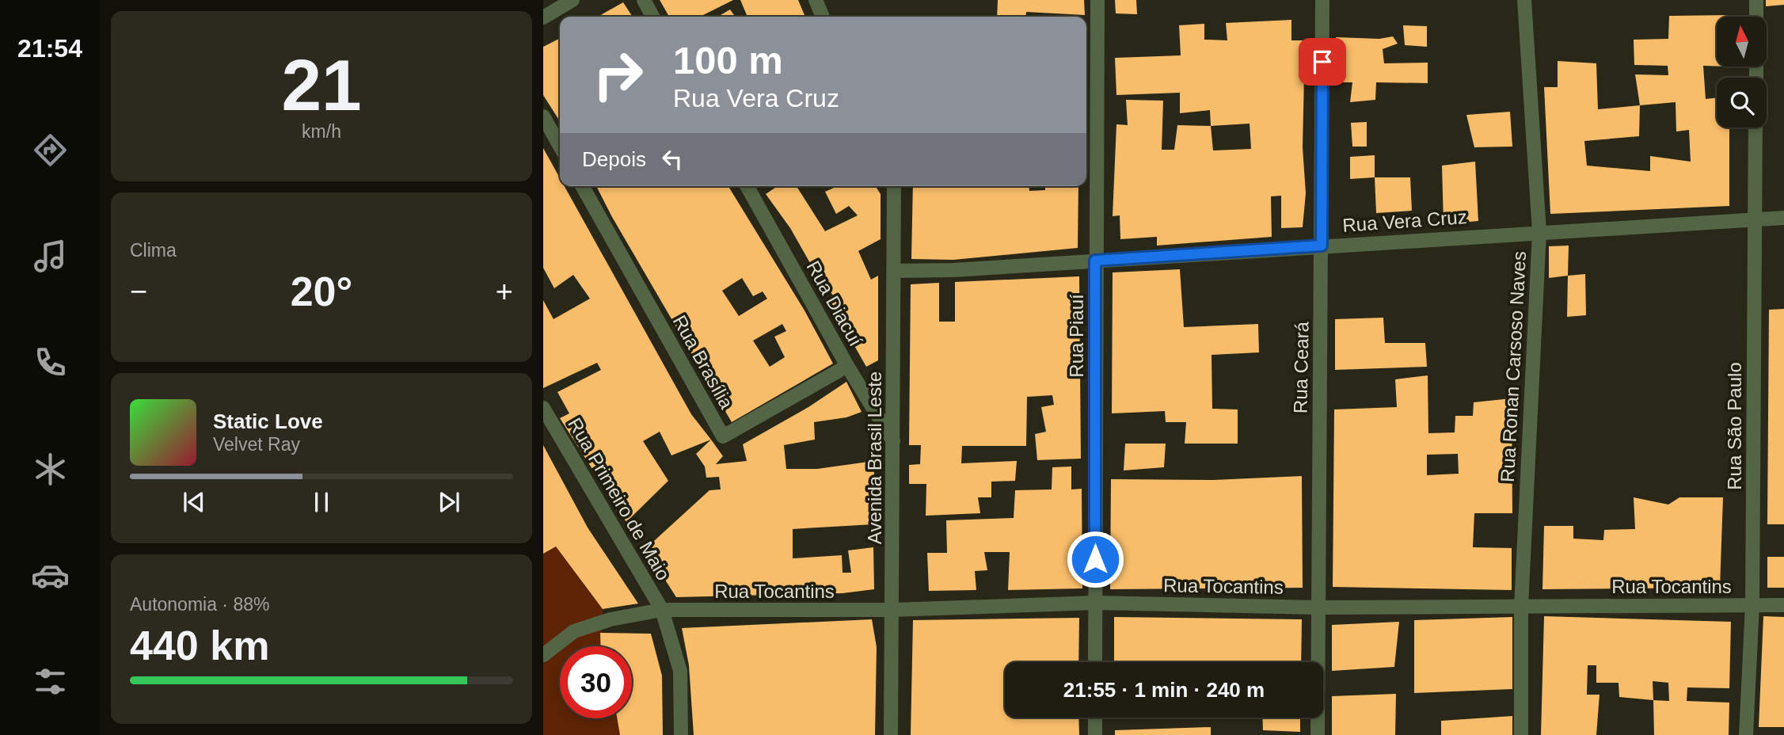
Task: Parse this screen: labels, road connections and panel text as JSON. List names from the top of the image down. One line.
{"streets":{"street":["Rua Vera Cruz","Rua Diacuí","Rua Piauí","Rua Brasília","Rua Ronan Carsoso Naves","Rua Ceará","Rua São Paulo","Avenida Brasil Leste","Rua Primeiro de Maio","Rua Tocantins"]},"crossings":[["Rua Vera Cruz","Rua Piauí"],["Rua Vera Cruz","Rua Ronan Carsoso Naves"],["Rua Vera Cruz","Rua Ceará"],["Rua Vera Cruz","Rua São Paulo"],["Rua Vera Cruz","Avenida Brasil Leste"],["Rua Diacuí","Rua Brasília"],["Rua Diacuí","Avenida Brasil Leste"],["Rua Piauí","Rua Tocantins"],["Rua Ronan Carsoso Naves","Rua Tocantins"],["Rua Ceará","Rua Tocantins"],["Rua São Paulo","Rua Tocantins"],["Avenida Brasil Leste","Rua Tocantins"],["Rua Primeiro de Maio","Rua Tocantins"]],"north":"top","page":{"tabs":"21:54","tile":[["21","km/h"],"Clima",["Autonomia · 88%","440 km"]],"turn":["100 m","Rua Vera Cruz"],"then":"Depois","heat":["−","20°","+"],"song":["Static Love","Velvet Ray"],"limit":"30","trip":"21:55 · 1 min · 240 m"}}
